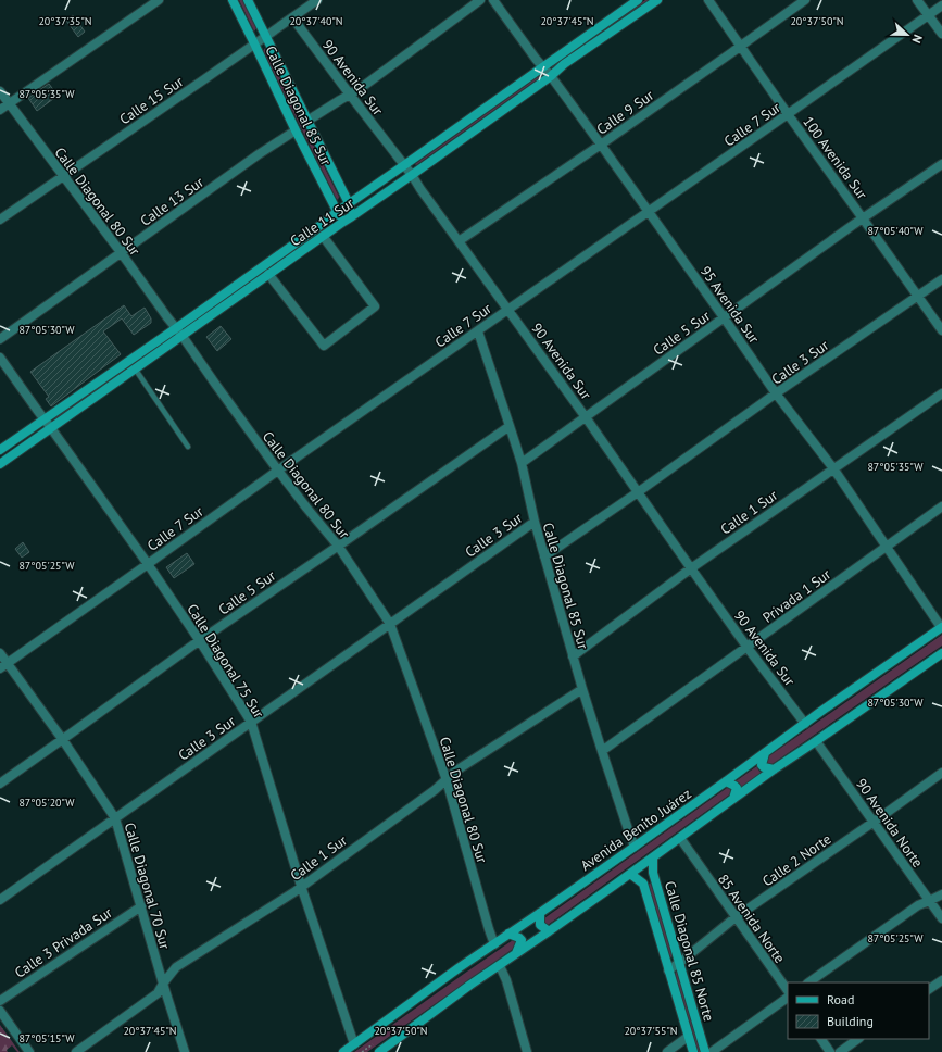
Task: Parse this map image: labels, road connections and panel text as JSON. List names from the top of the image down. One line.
{"streets":{"main road":["Calle Diagonal 85 Sur","Calle 11 Sur","Avenida Benito Juárez","Calle Diagonal 85 Norte"],"street":["90 Avenida Sur","Calle 15 Sur","Calle 9 Sur","Calle 7 Sur","100 Avenida Sur","Calle Diagonal 80 Sur","Calle 13 Sur","95 Avenida Sur","Calle 5 Sur","Calle 3 Sur","Calle 1 Sur","Privada 1 Sur","Calle Diagonal 75 Sur","90 Avenida Norte","Calle 2 Norte","Calle Diagonal 70 Sur","85 Avenida Norte","Calle 3 Privada Sur"]},"crossings":[["90 Avenida Sur","Calle 15 Sur"],["90 Avenida Sur","Calle 9 Sur"],["90 Avenida Sur","Calle 7 Sur"],["90 Avenida Sur","Calle 11 Sur"],["90 Avenida Sur","Calle 5 Sur"],["90 Avenida Sur","Calle 3 Sur"],["90 Avenida Sur","Calle 1 Sur"],["90 Avenida Sur","Privada 1 Sur"],["90 Avenida Sur","Avenida Benito Juárez"],["Calle 15 Sur","Calle Diagonal 85 Sur"],["Calle 15 Sur","Calle Diagonal 80 Sur"],["Calle Diagonal 85 Sur","Calle 7 Sur"],["Calle Diagonal 85 Sur","Calle 13 Sur"],["Calle Diagonal 85 Sur","Calle 11 Sur"],["Calle Diagonal 85 Sur","Calle 5 Sur"],["Calle Diagonal 85 Sur","Calle 3 Sur"],["Calle Diagonal 85 Sur","Calle 1 Sur"],["Calle Diagonal 85 Sur","Privada 1 Sur"],["Calle Diagonal 85 Sur","Avenida Benito Juárez"],["Calle 9 Sur","100 Avenida Sur"],["Calle 9 Sur","95 Avenida Sur"],["Calle 7 Sur","100 Avenida Sur"],["Calle 7 Sur","Calle Diagonal 80 Sur"],["Calle 7 Sur","95 Avenida Sur"],["Calle 7 Sur","Calle Diagonal 75 Sur"],["Calle 7 Sur","Calle Diagonal 70 Sur"],["100 Avenida Sur","Calle 5 Sur"],["100 Avenida Sur","Calle 3 Sur"],["Calle Diagonal 80 Sur","Calle 13 Sur"],["Calle Diagonal 80 Sur","Calle 11 Sur"],["Calle Diagonal 80 Sur","Calle 5 Sur"],["Calle Diagonal 80 Sur","Calle 3 Sur"],["Calle Diagonal 80 Sur","Calle 1 Sur"],["Calle Diagonal 80 Sur","Avenida Benito Juárez"],["Calle 11 Sur","95 Avenida Sur"],["Calle 11 Sur","Calle Diagonal 75 Sur"],["95 Avenida Sur","Calle 5 Sur"],["95 Avenida Sur","Calle 3 Sur"],["95 Avenida Sur","Calle 1 Sur"],["95 Avenida Sur","Privada 1 Sur"],["95 Avenida Sur","Avenida Benito Juárez"],["Calle 5 Sur","Calle Diagonal 75 Sur"],["Calle 5 Sur","Calle Diagonal 70 Sur"],["Calle 3 Sur","Calle Diagonal 75 Sur"],["Calle 3 Sur","Calle Diagonal 70 Sur"],["Calle 1 Sur","Calle Diagonal 75 Sur"],["Calle 1 Sur","Calle Diagonal 70 Sur"],["Calle Diagonal 75 Sur","Avenida Benito Juárez"],["90 Avenida Norte","Calle 2 Norte"],["Calle 2 Norte","85 Avenida Norte"],["Calle 2 Norte","Calle Diagonal 85 Norte"],["Calle Diagonal 70 Sur","Calle 3 Privada Sur"]],"legend":["Road","Building"],"north":"right","coordinates":["20°37'35\"N","20°37'40\"N","20°37'45\"N","20°37'50\"N","87°05'35\"W","87°05'40\"W","87°05'30\"W","87°05'25\"W","87°05'20\"W","20°37'55\"N","87°05'15\"W"]}
